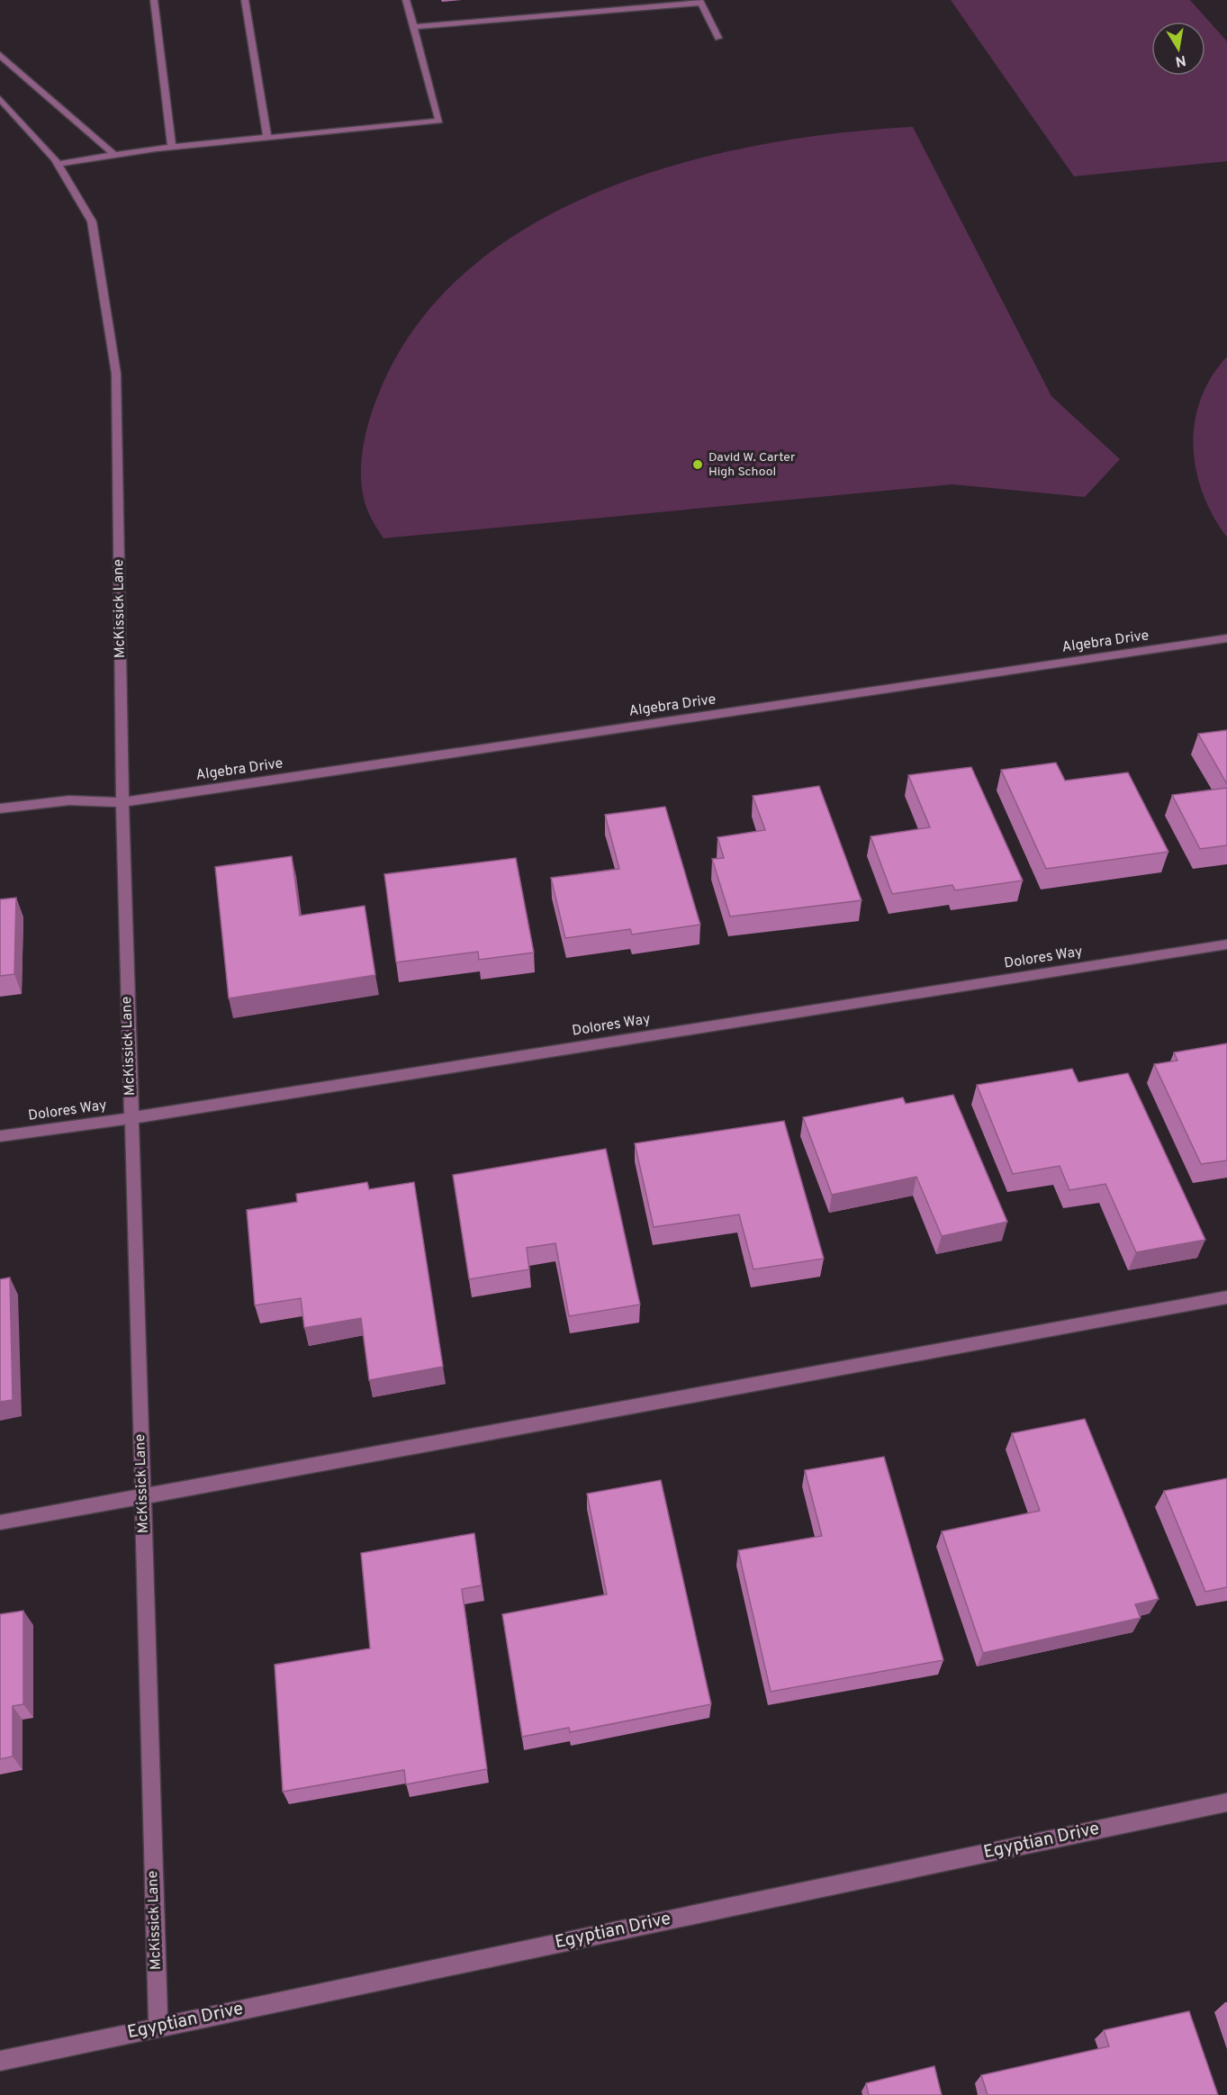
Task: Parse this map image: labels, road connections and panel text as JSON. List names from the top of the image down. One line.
{"streets":{"street":["McKissick Lane","Algebra Drive","Dolores Way","Egyptian Drive"]},"crossings":[["McKissick Lane","Algebra Drive"],["McKissick Lane","Dolores Way"],["McKissick Lane","Egyptian Drive"]],"places":["David W. Carter High School"],"north":"bottom"}
